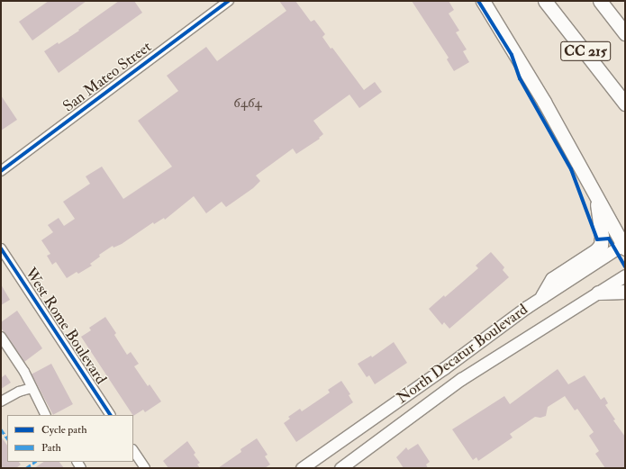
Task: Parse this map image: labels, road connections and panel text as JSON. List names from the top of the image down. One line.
{"streets":{"highway":["CC 215"],"main road":["North Decatur Boulevard"],"street":["San Mateo Street","West Rome Boulevard"]},"house_numbers":["6464"],"legend":["Cycle path","Path"]}
